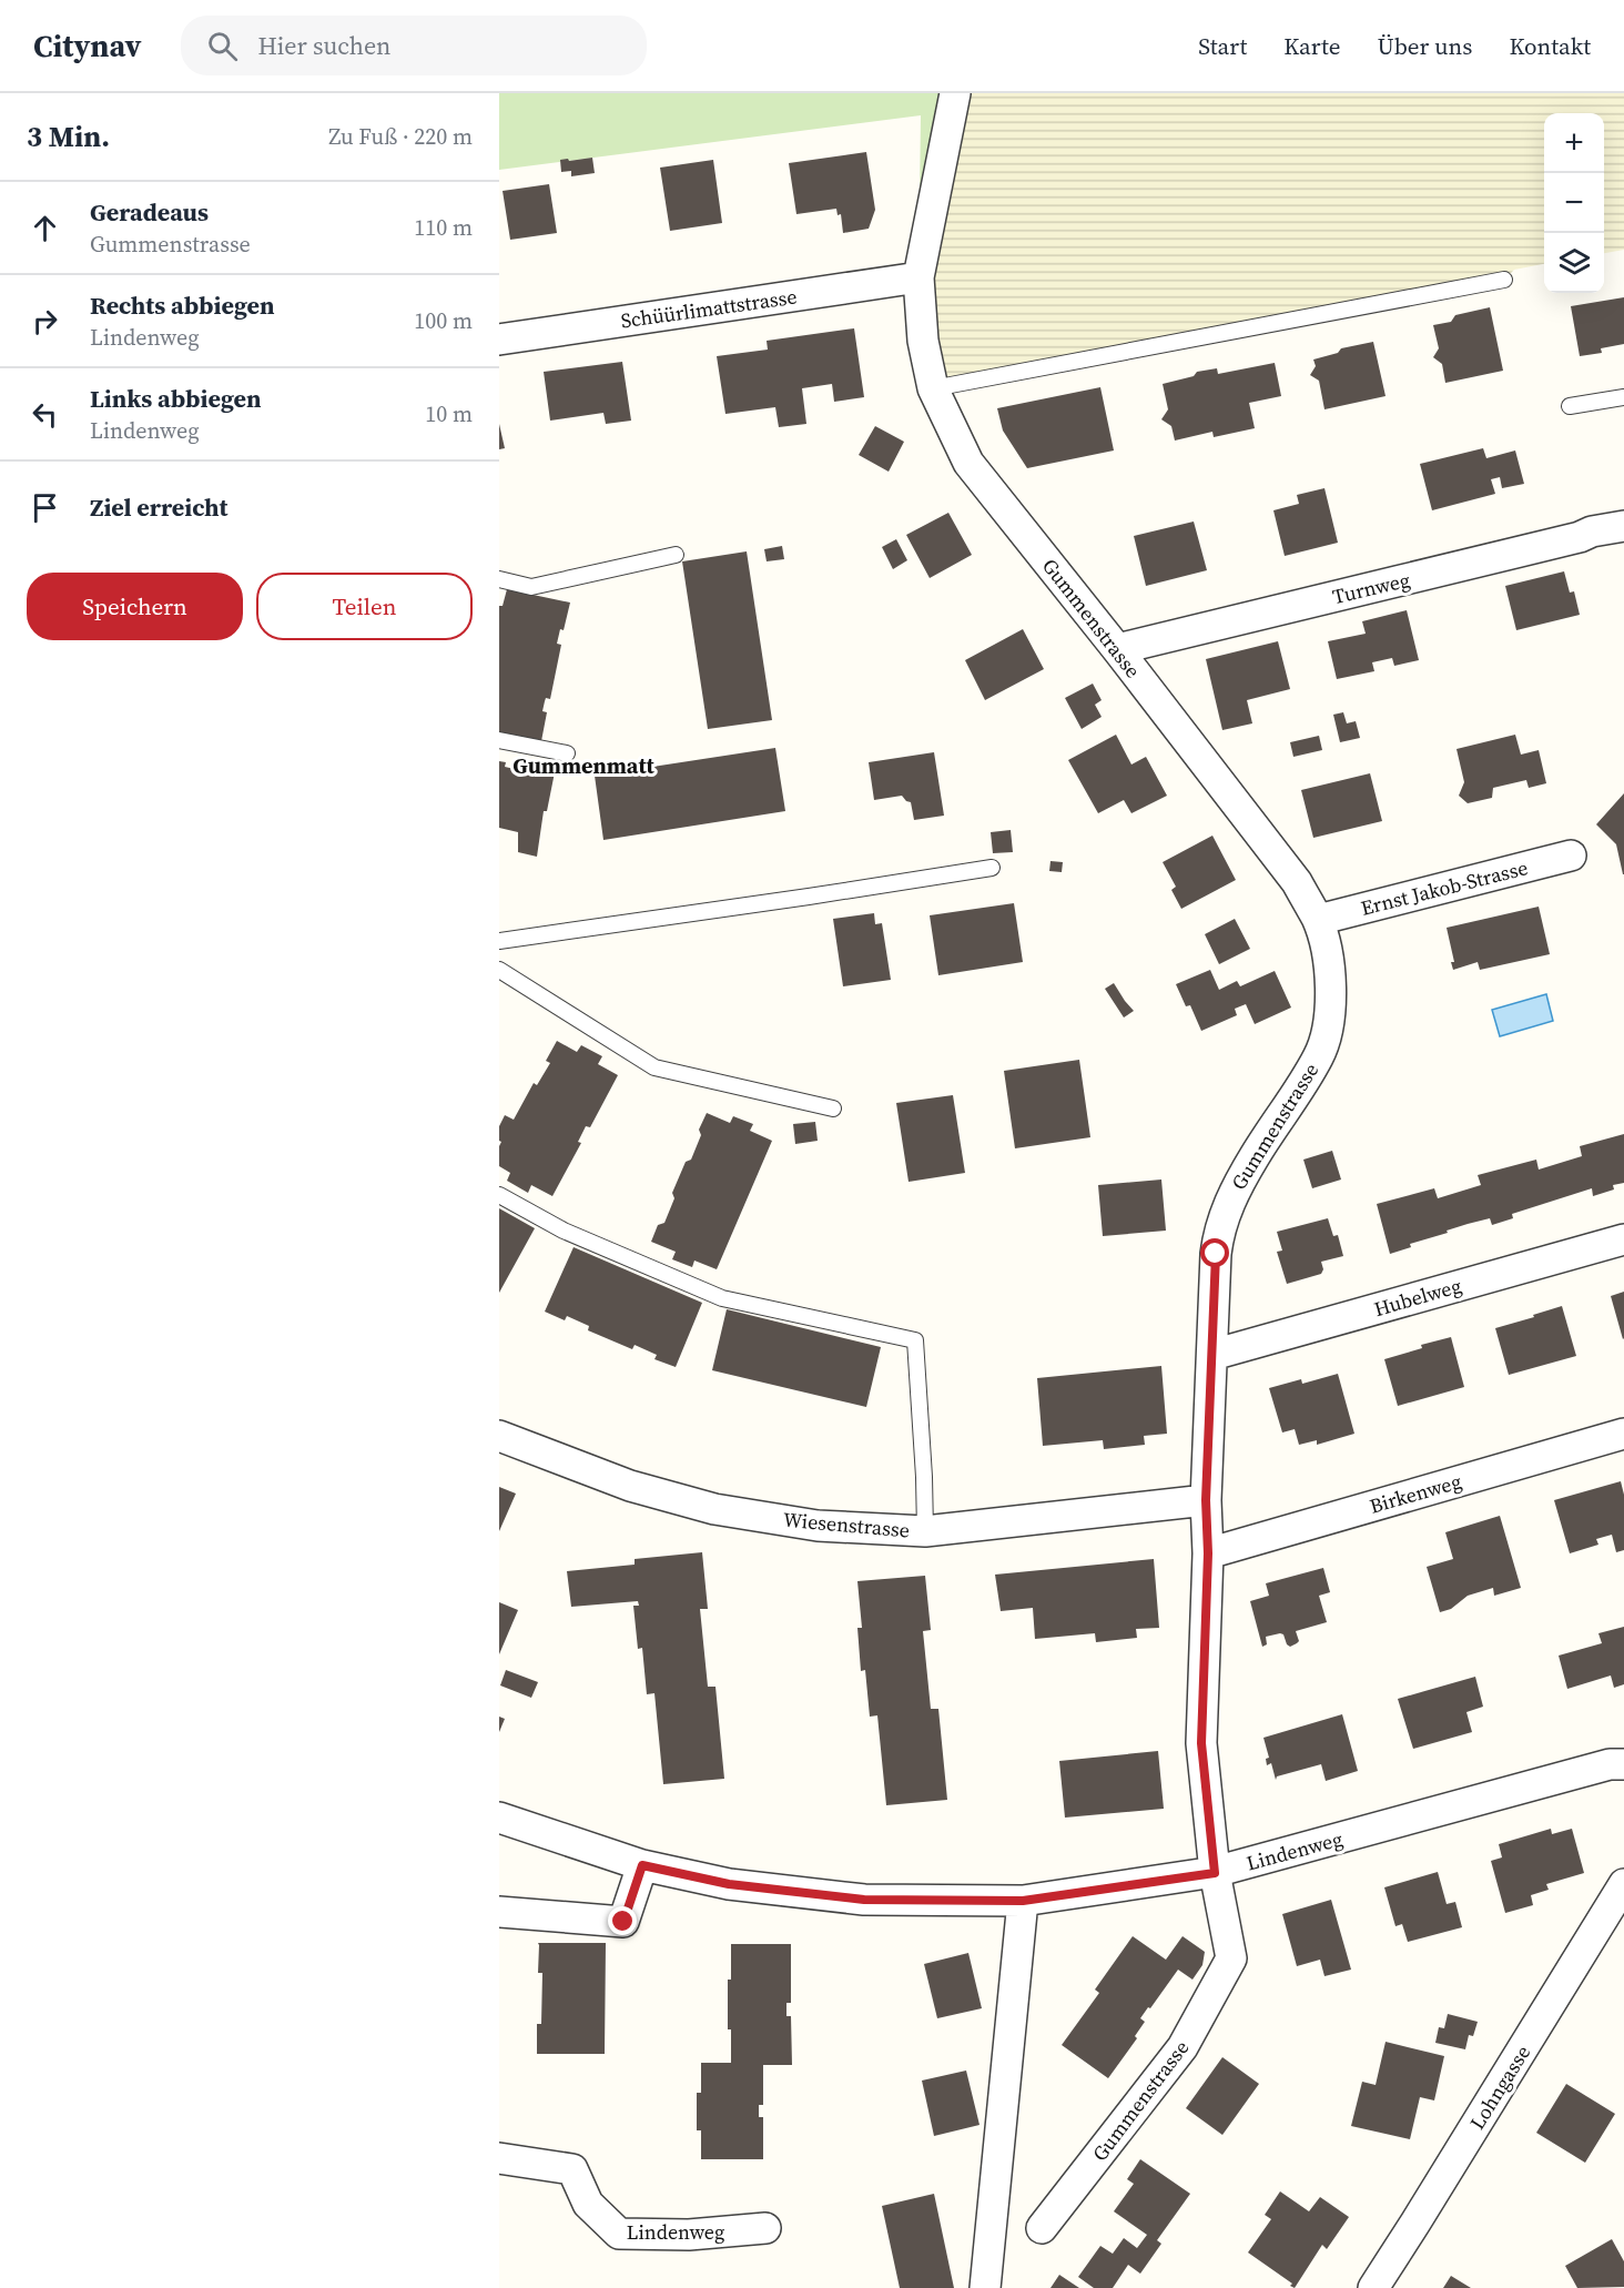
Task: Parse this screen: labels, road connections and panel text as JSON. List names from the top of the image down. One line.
{"streets":{"street":["Schüürlimattstrasse","Turnweg","Gummenstrasse","Ernst Jakob-Strasse","Hubelweg","Birkenweg","Wiesenstrasse","Lindenweg","Lohngasse"]},"crossings":[["Schüürlimattstrasse","Gummenstrasse"],["Turnweg","Gummenstrasse"],["Gummenstrasse","Ernst Jakob-Strasse"],["Gummenstrasse","Hubelweg"],["Gummenstrasse","Birkenweg"],["Gummenstrasse","Wiesenstrasse"],["Gummenstrasse","Lindenweg"]],"districts":["Gummenmatt"],"page":{"header":"Citynav","search":"Hier suchen","nav":["Start","Karte","Über uns","Kontakt"],"heading":["3 Min.","Zu Fuß · 220 m"],"map_buttons":["+","−"],"list":[["Geradeaus","Gummenstrasse","110 m"],["Rechts abbiegen","Lindenweg","100 m"],["Links abbiegen","Lindenweg","10 m"],"Ziel erreicht"],"buttons":["Speichern","Teilen"]}}
